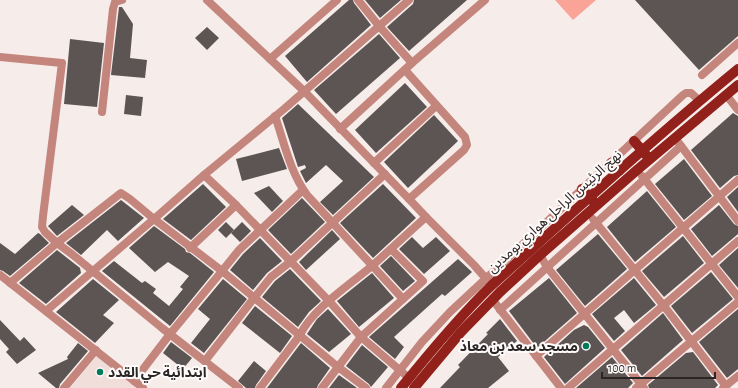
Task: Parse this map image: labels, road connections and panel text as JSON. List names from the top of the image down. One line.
{"streets":{"main road":["نهج الرئيس الراحل هواري بومدين"]},"places":["مسجد سعد بن معاذ","ابتدائية حي القدد"],"scale_bar":"100 m"}
